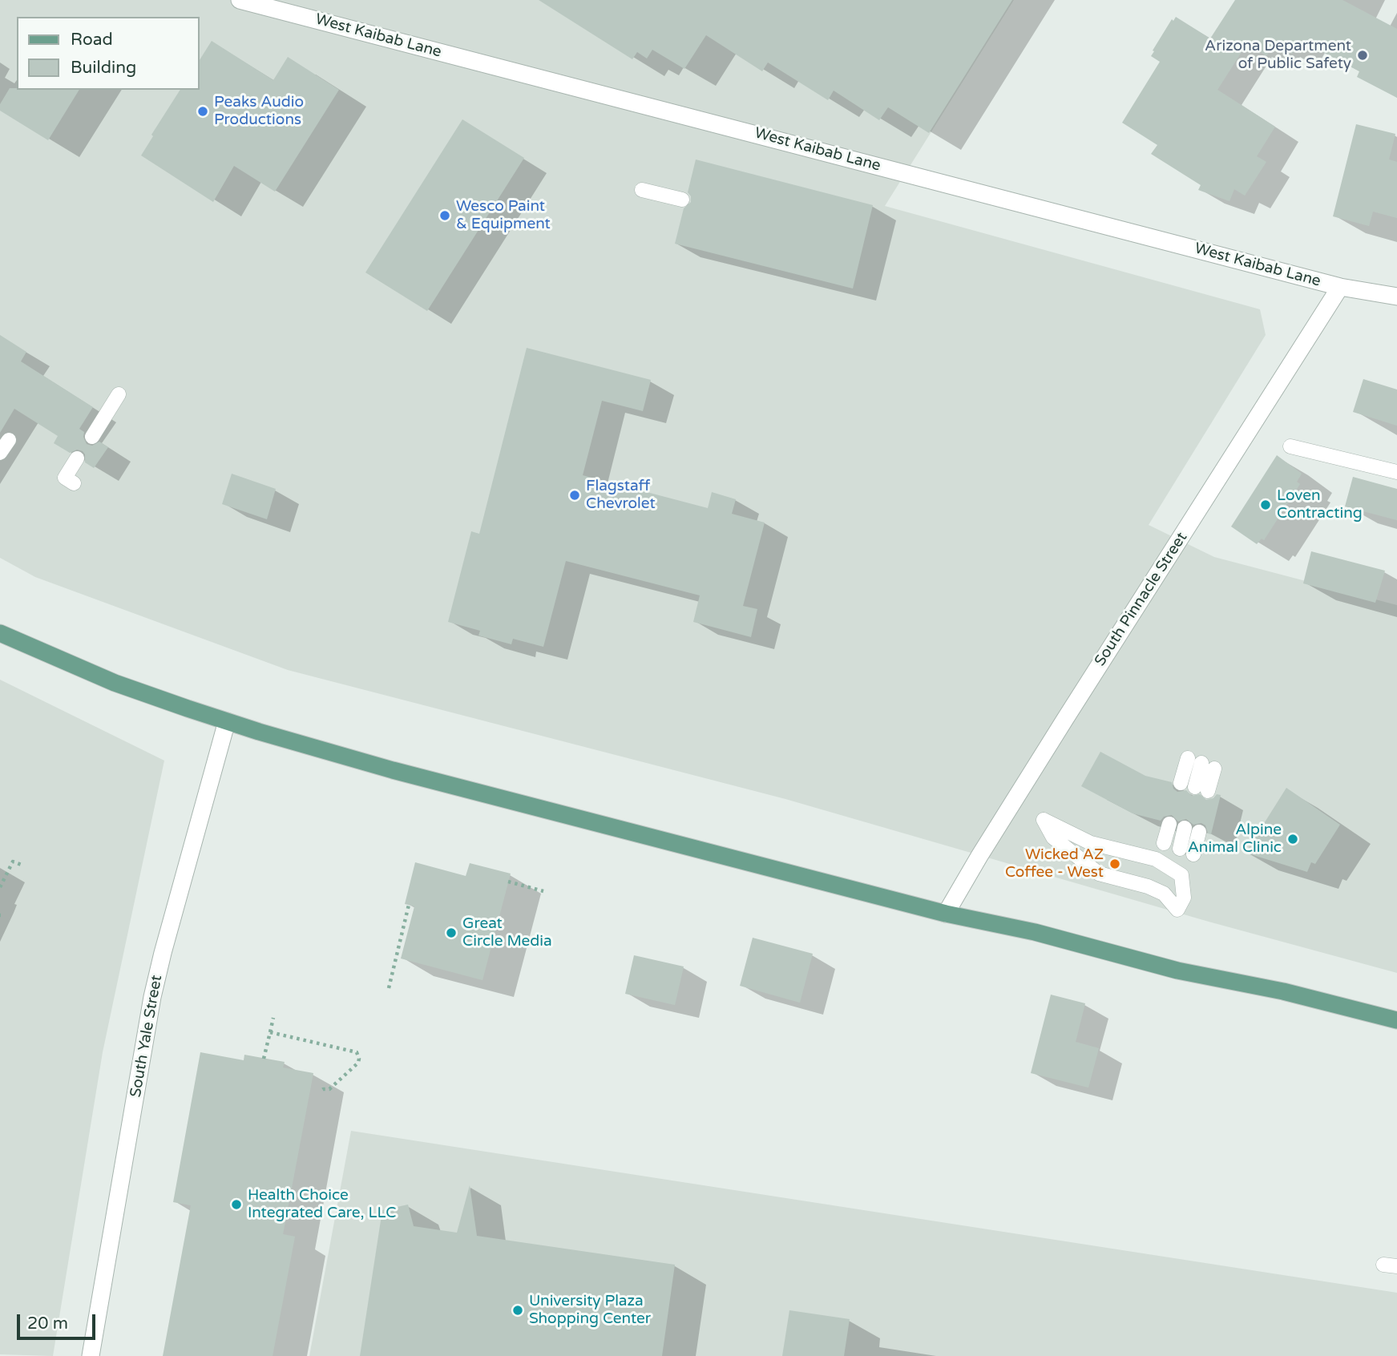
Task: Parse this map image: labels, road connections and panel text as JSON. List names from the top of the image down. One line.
{"streets":{"street":["West Kaibab Lane","South Pinnacle Street","South Yale Street"]},"crossings":[["West Kaibab Lane","South Pinnacle Street"]],"places":["Arizona Department of Public Safety","Peaks Audio Productions","Wesco Paint & Equipment","Flagstaff Chevrolet","Loven Contracting","Alpine Animal Clinic","Wicked AZ Coffee - West","Great Circle Media","Health Choice Integrated Care, LLC","University Plaza Shopping Center"],"legend":["Road","Building"],"scale_bar":"20 m"}
